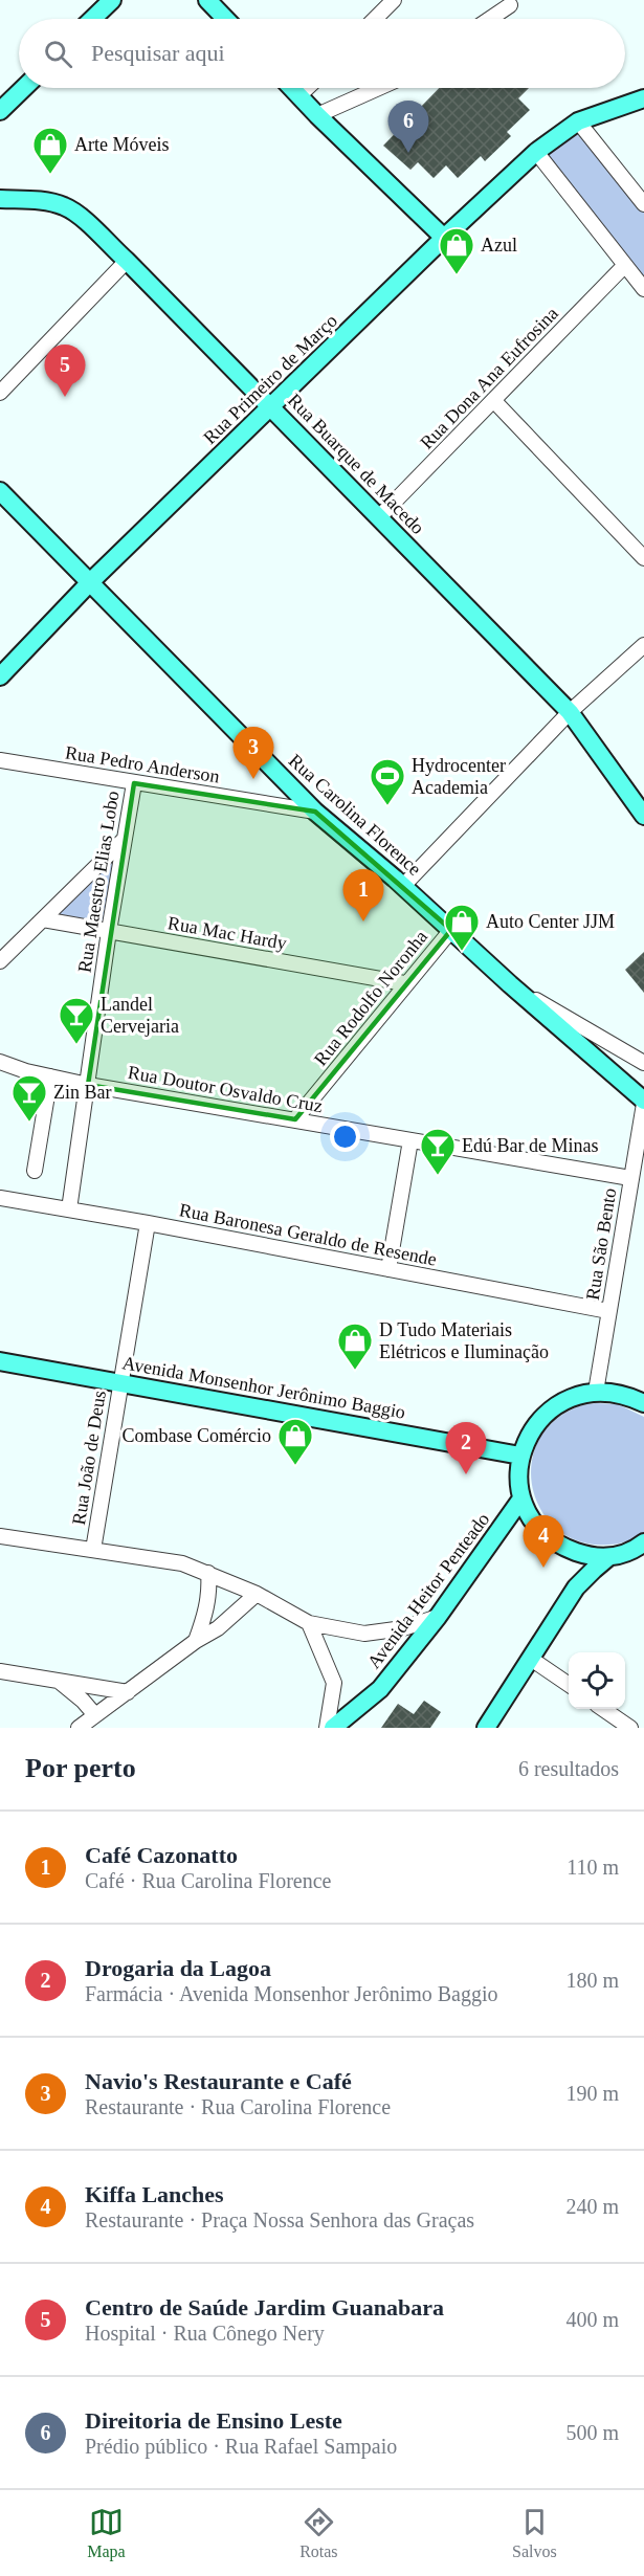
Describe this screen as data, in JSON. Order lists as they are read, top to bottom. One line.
{"streets":{"main road":["Rua Primeiro de Março","Rua Buarque de Macedo","Rua Carolina Florence","Avenida Monsenhor Jerônimo Baggio","Avenida Heitor Penteado"],"street":["Rua Dona Ana Eufrosina","Rua Pedro Anderson","Rua Maestro Elias Lobo","Rua Mac Hardy","Rua Rodolfo Noronha","Rua Doutor Osvaldo Cruz","Rua Baronesa Geraldo de Resende","Rua São Bento","Rua João de Deus"]},"crossings":[["Rua Dona Ana Eufrosina","Rua Buarque de Macedo"],["Rua Primeiro de Março","Rua Buarque de Macedo"],["Rua Primeiro de Março","Rua Carolina Florence"],["Rua Pedro Anderson","Rua Carolina Florence"],["Rua Pedro Anderson","Rua Maestro Elias Lobo"],["Rua Carolina Florence","Rua Rodolfo Noronha"],["Rua Carolina Florence","Rua São Bento"],["Rua Maestro Elias Lobo","Rua Mac Hardy"],["Rua Maestro Elias Lobo","Rua Doutor Osvaldo Cruz"],["Rua Maestro Elias Lobo","Rua Baronesa Geraldo de Resende"],["Rua Mac Hardy","Rua Rodolfo Noronha"],["Rua Rodolfo Noronha","Rua Doutor Osvaldo Cruz"],["Rua Doutor Osvaldo Cruz","Rua São Bento"],["Rua Baronesa Geraldo de Resende","Rua São Bento"],["Rua Baronesa Geraldo de Resende","Rua João de Deus"],["Avenida Monsenhor Jerônimo Baggio","Rua João de Deus"]],"places":{"shop":["Arte Móveis","Azul","Auto Center JJM","D Tudo Materiais Elétricos e Iluminação","Combase Comércio"],"sports":["Hydrocenter Academia"],"bar":["Landel Cervejaria","Zin Bar","Edú Bar de Minas"]},"page":{"search":"Pesquisar aqui","pins":["6","5","3","1","2","4"],"heading":["Por perto","6 resultados"],"list":[{"mark":"1","name":"Café Cazonatto","note":"Café · Rua Carolina Florence","value":"110 m"},{"mark":"2","name":"Drogaria da Lagoa","note":"Farmácia · Avenida Monsenhor Jerônimo Baggio","value":"180 m"},{"mark":"3","name":"Navio's Restaurante e Café","note":"Restaurante · Rua Carolina Florence","value":"190 m"},{"mark":"4","name":"Kiffa Lanches","note":"Restaurante · Praça Nossa Senhora das Graças","value":"240 m"},{"mark":"5","name":"Centro de Saúde Jardim Guanabara","note":"Hospital · Rua Cônego Nery","value":"400 m"},{"mark":"6","name":"Direitoria de Ensino Leste","note":"Prédio público · Rua Rafael Sampaio","value":"500 m"}],"nav":["Mapa","Rotas","Salvos"]}}
